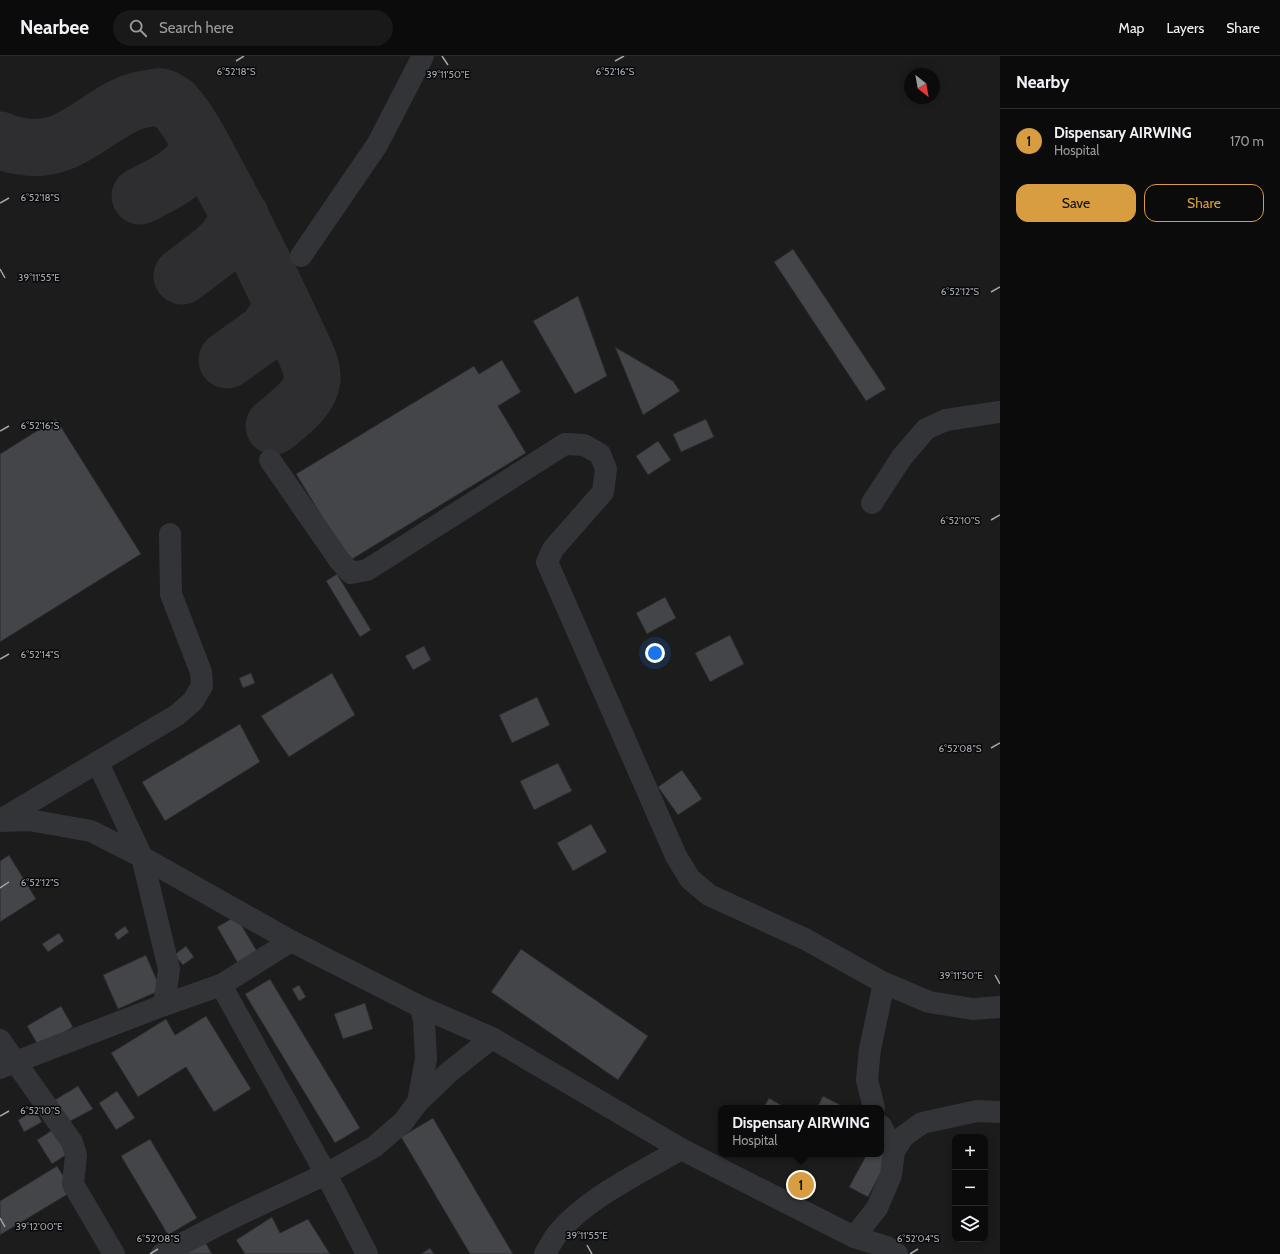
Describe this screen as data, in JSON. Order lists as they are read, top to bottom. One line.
{"north":"bottom right","page":{"header":"Nearbee","search":"Search here","nav":["Map","Layers","Share"],"heading":"Nearby","list":[{"mark":"1","name":"Dispensary AIRWING","note":"Hospital","value":"170 m"}],"buttons":["Save","Share"],"popup":["Dispensary AIRWING","Hospital"],"map_buttons":["+","−"],"pins":"1"},"coordinates":["6°52'18\"S","6°52'16\"S","39°11'50\"E","39°11'55\"E","6°52'12\"S","6°52'10\"S","6°52'14\"S","6°52'08\"S","39°12'00\"E","6°52'04\"S"]}
